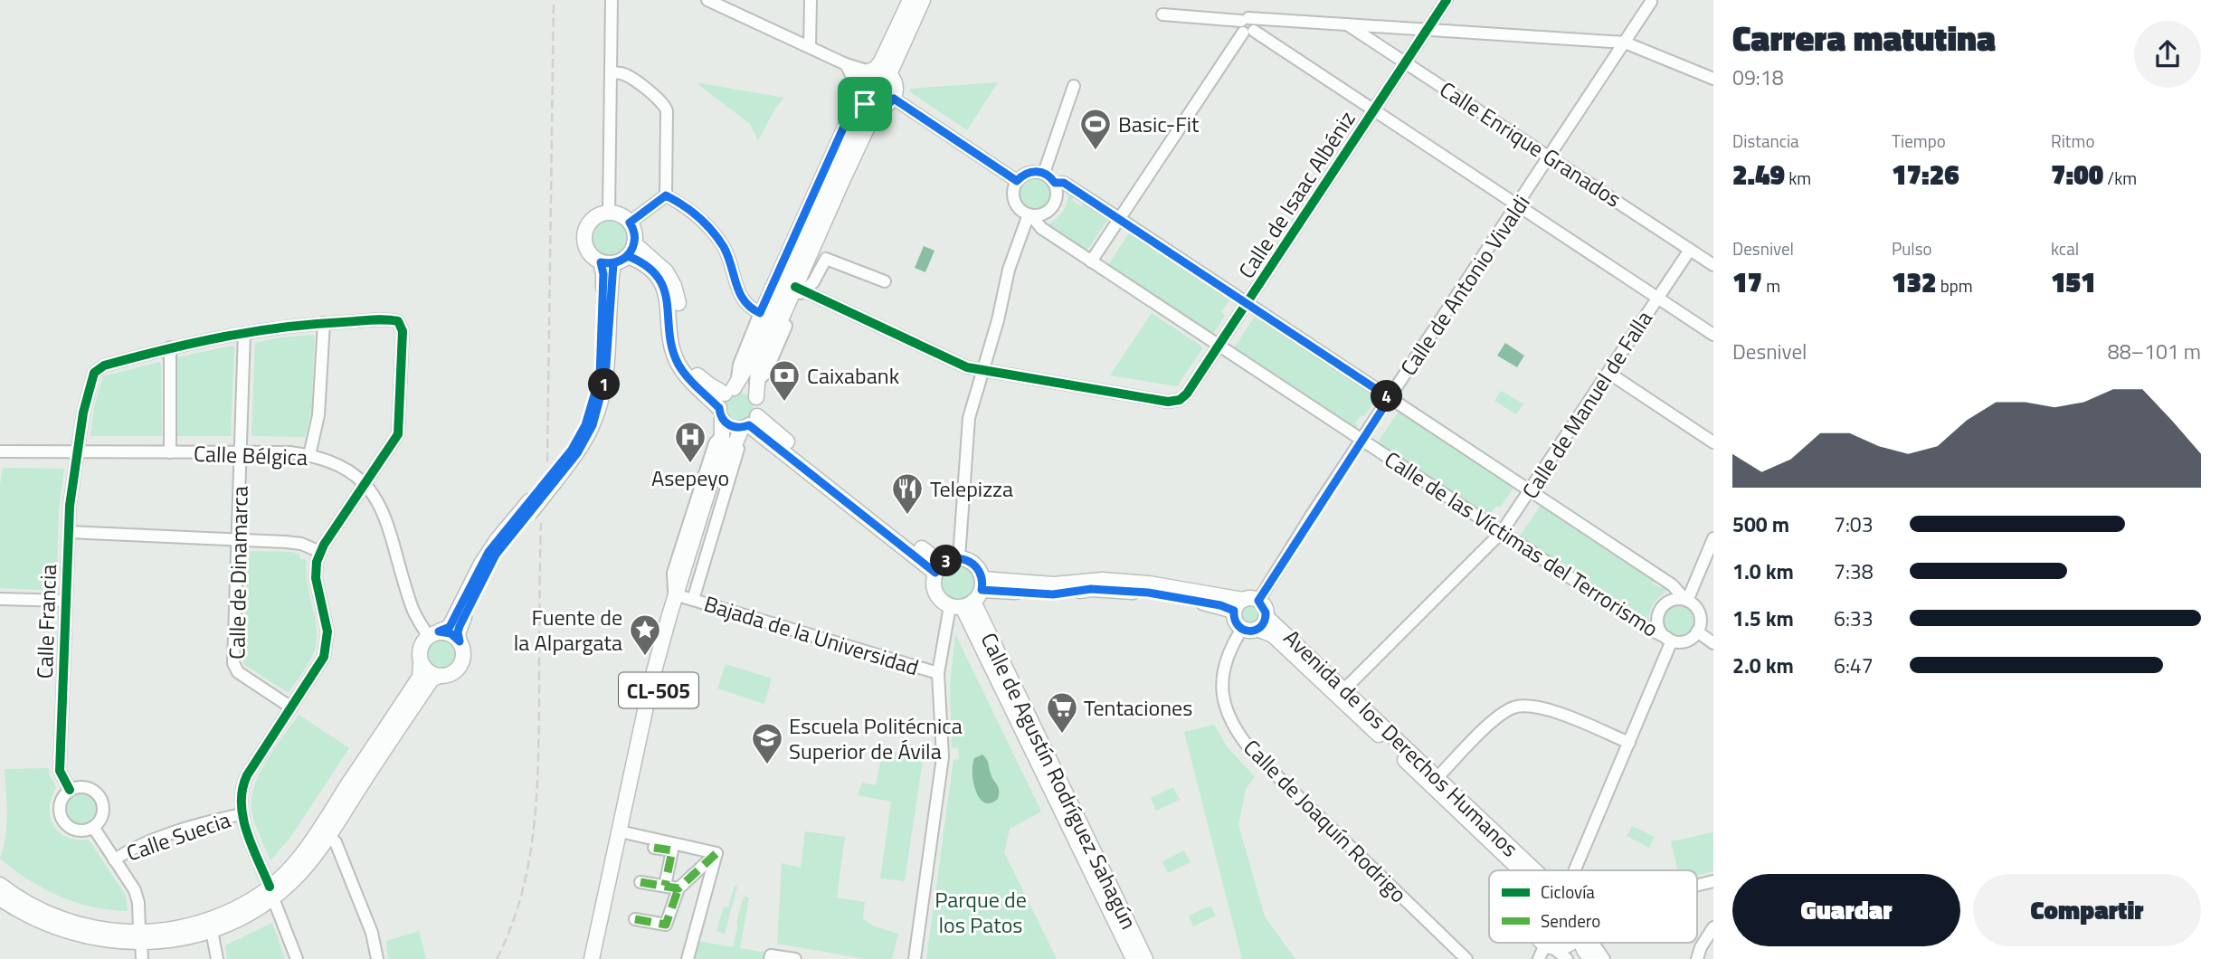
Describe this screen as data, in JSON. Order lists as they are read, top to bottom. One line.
{"streets":{"main road":["CL-505","Avenida de los Derechos Humanos","Calle de Agustín Rodríguez Sahagún"],"street":["Calle Enrique Granados","Calle de Isaac Albéniz","Calle de Antonio Vivaldi","Calle de Manuel de Falla","Calle Bélgica","Calle de las Víctimas del Terrorismo","Calle de Dinamarca","Calle Francia","Bajada de la Universidad","Calle de Joaquín Rodrigo","Calle Suecia"]},"crossings":[["Calle Enrique Granados","Calle de Isaac Albéniz"],["Calle Enrique Granados","Calle de Antonio Vivaldi"],["Calle Enrique Granados","Calle de Manuel de Falla"],["Calle de Isaac Albéniz","Calle de las Víctimas del Terrorismo"],["Calle de Isaac Albéniz","CL-505"],["Calle de Antonio Vivaldi","Calle de las Víctimas del Terrorismo"],["Calle de Antonio Vivaldi","Avenida de los Derechos Humanos"],["Calle de Antonio Vivaldi","Calle de Joaquín Rodrigo"],["Calle de Manuel de Falla","Calle de las Víctimas del Terrorismo"],["Calle de Manuel de Falla","Avenida de los Derechos Humanos"],["Calle Bélgica","Calle de Dinamarca"],["Calle Bélgica","Calle Francia"],["Bajada de la Universidad","CL-505"],["Avenida de los Derechos Humanos","Calle de Joaquín Rodrigo"]],"parks":["Parque de los Patos"],"places":{"sports":["Basic-Fit"],"bank":["Caixabank"],"hospital":["Asepeyo"],"restaurant":["Telepizza"],"place":["Fuente de la Alpargata"],"supermarket":["Tentaciones"],"school or university":["Escuela Politécnica Superior de Ávila"]},"legend":["Ciclovía","Sendero"],"page":{"heading":["Carrera matutina","09:18"],"stats":[["Distancia","2.49 km"],["Tiempo","17:26"],["Ritmo","7:00 /km"],["Desnivel","17 m"],["Pulso","132 bpm"],["kcal","151"]],"chart":["Desnivel","88–101 m"],"pins":["1","4","3"],"list":[{"name":"500 m","note":"7:03"},{"name":"1.0 km","note":"7:38"},{"name":"1.5 km","note":"6:33"},{"name":"2.0 km","note":"6:47"}],"buttons":["Guardar","Compartir"]}}
